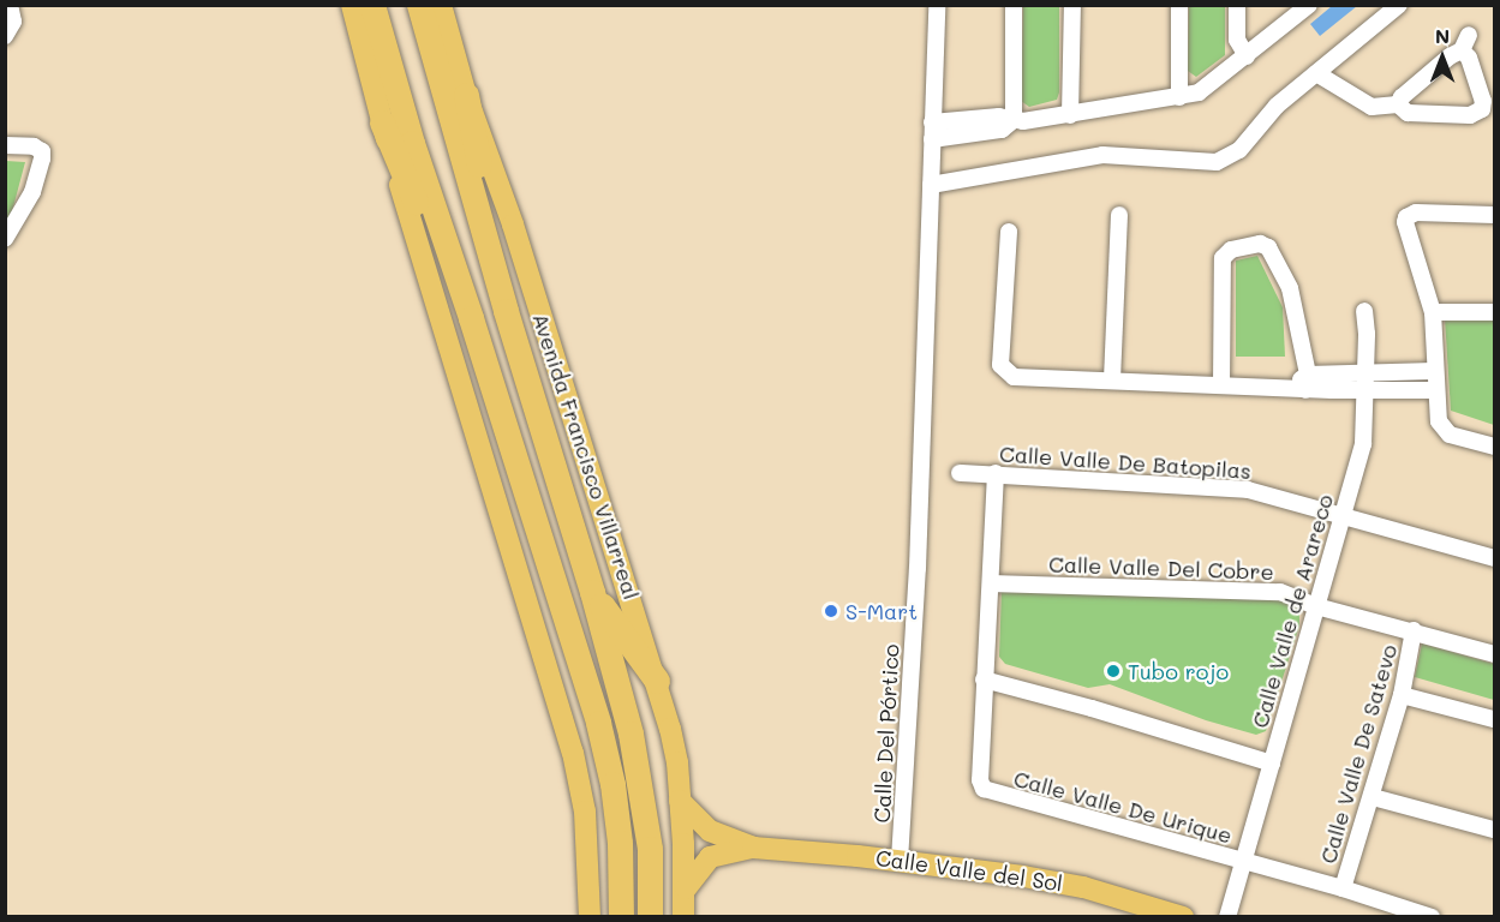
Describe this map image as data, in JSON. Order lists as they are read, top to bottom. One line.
{"streets":{"highway":["Avenida Francisco Villarreal"],"main road":["Calle Valle del Sol"],"street":["Calle Valle De Batopilas","Calle Valle Del Cobre","Calle Valle de Arareco","Calle Del Pórtico","Calle Valle De Satevo","Calle Valle De Urique"]},"crossings":[["Avenida Francisco Villarreal","Calle Valle del Sol"],["Calle Valle De Batopilas","Calle Valle de Arareco"],["Calle Valle De Batopilas","Calle Valle De Urique"],["Calle Valle Del Cobre","Calle Valle de Arareco"],["Calle Valle Del Cobre","Calle Valle De Satevo"],["Calle Valle Del Cobre","Calle Valle De Urique"],["Calle Valle de Arareco","Calle Valle De Urique"],["Calle Del Pórtico","Calle Valle del Sol"],["Calle Valle De Satevo","Calle Valle De Urique"]],"places":["S-Mart","Tubo rojo"],"north":"top"}
